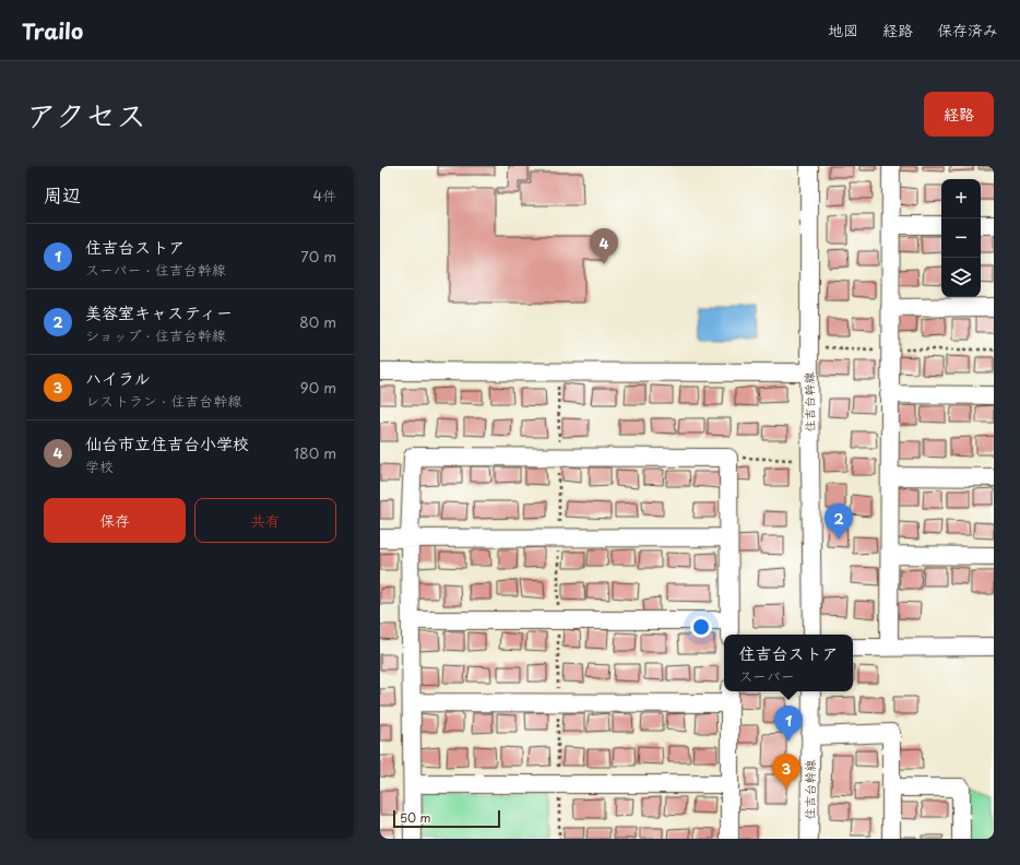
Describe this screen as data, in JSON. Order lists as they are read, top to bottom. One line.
{"streets":{"street":["住吉台幹線"]},"scale_bar":"50 m","page":{"header":"Trailo","nav":["地図","経路","保存済み"],"title":"アクセス","buttons":["経路",["保存","共有"]],"heading":["周辺","4件"],"map_buttons":["+","−"],"list":[{"mark":"1","name":"住吉台ストア","note":"スーパー · 住吉台幹線","value":"70 m"},{"mark":"2","name":"美容室キャスティー","note":"ショップ · 住吉台幹線","value":"80 m"},{"mark":"3","name":"ハイラル","note":"レストラン · 住吉台幹線","value":"90 m"},{"mark":"4","name":"仙台市立住吉台小学校","note":"学校","value":"180 m"}],"pins":["4","2","1","3"],"popup":["住吉台ストア","スーパー"],"scale":"50 m"}}
